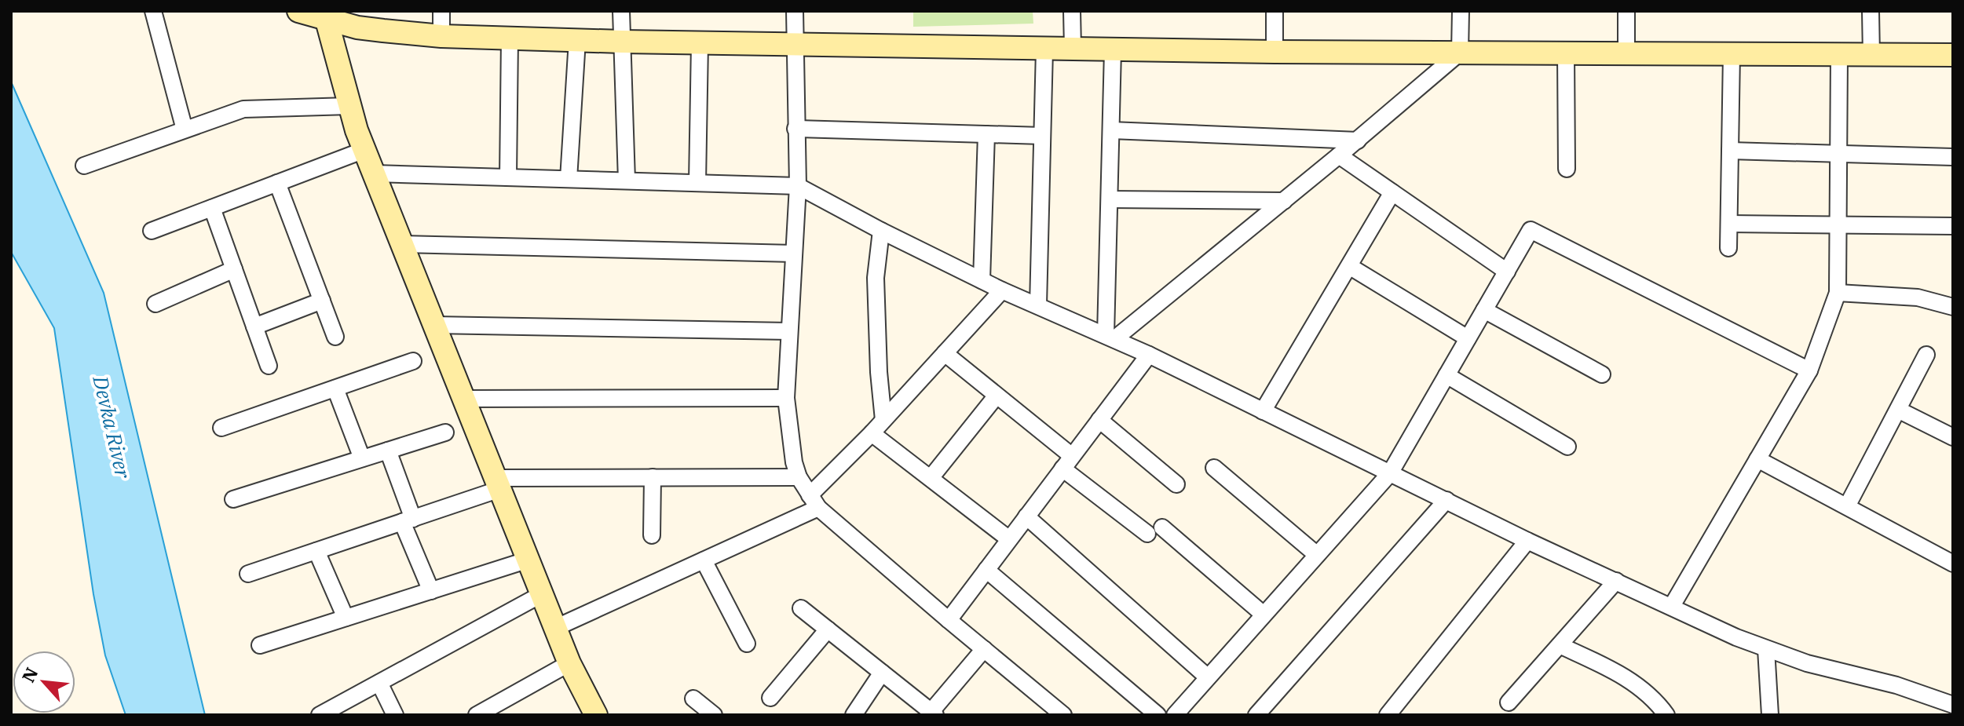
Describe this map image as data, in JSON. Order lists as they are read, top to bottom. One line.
{"water":["Devka River"],"north":"top left"}
